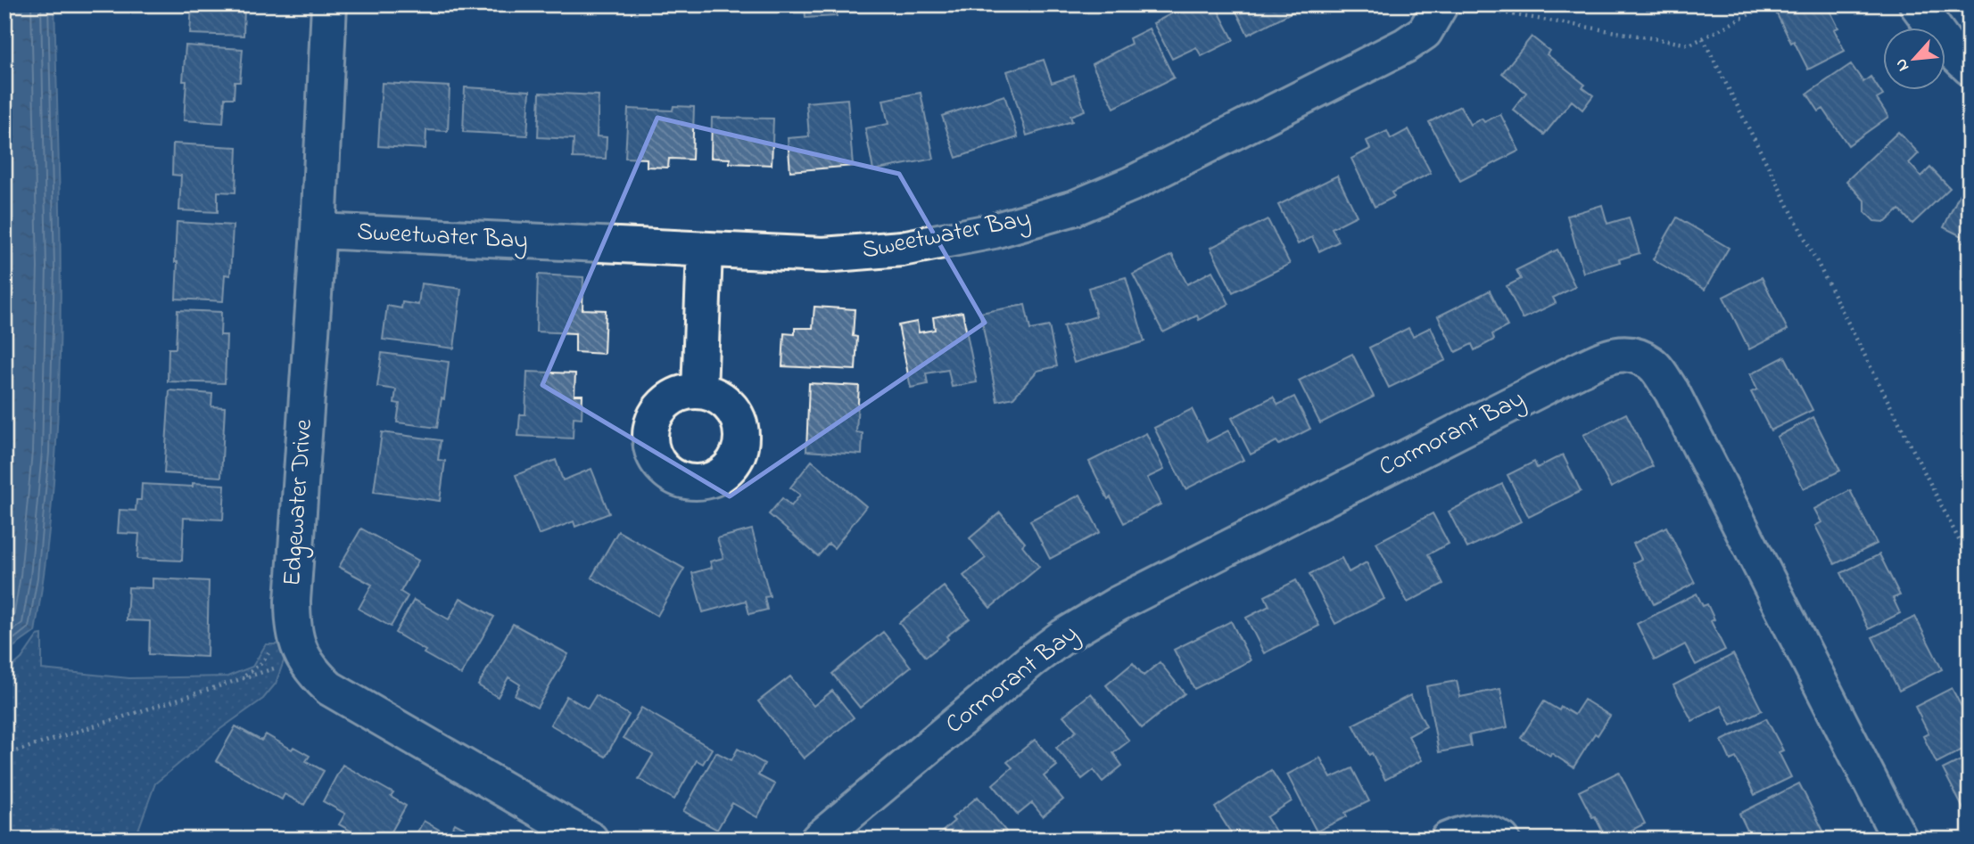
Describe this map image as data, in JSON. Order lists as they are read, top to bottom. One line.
{"streets":{"street":["Sweetwater Bay","Cormorant Bay","Edgewater Drive"]},"crossings":[["Sweetwater Bay","Edgewater Drive"]],"north":"bottom left"}
